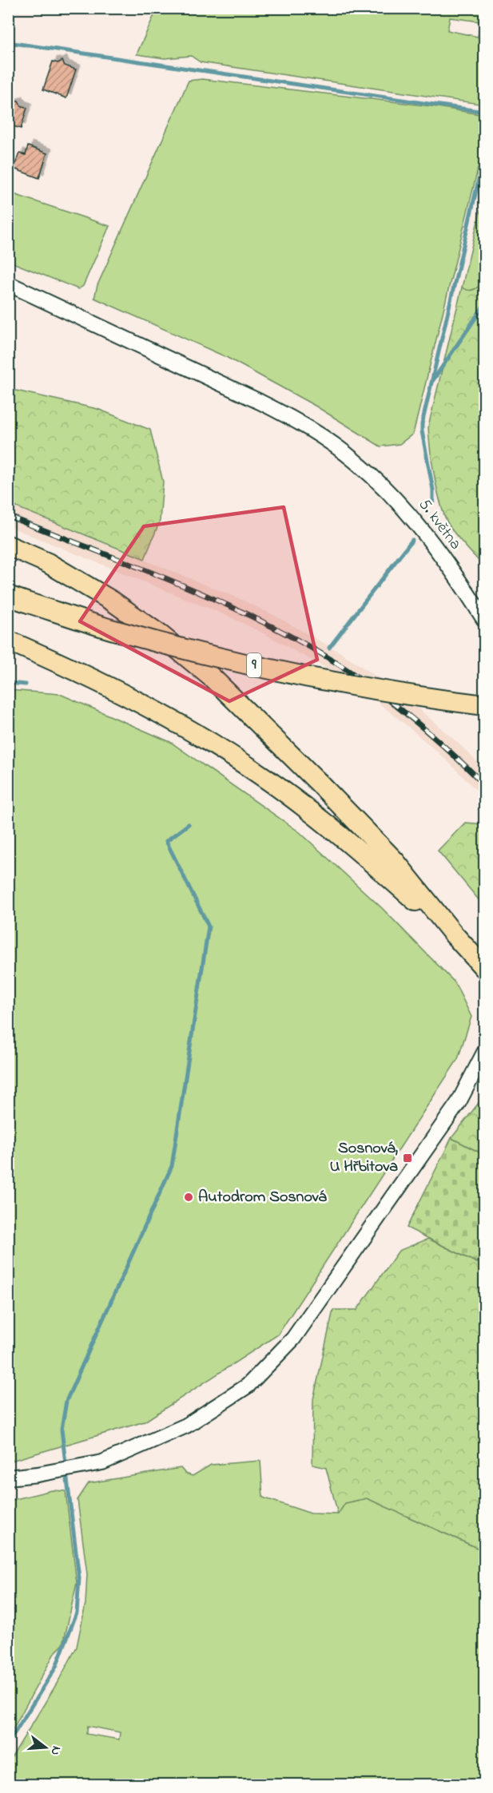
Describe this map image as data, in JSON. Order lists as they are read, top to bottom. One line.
{"streets":{"main road":["9"],"street":["5. května"]},"places":{"transit":["Sosnová, U Hřbitova"],"other":["Autodrom Sosnová"]},"north":"right"}
